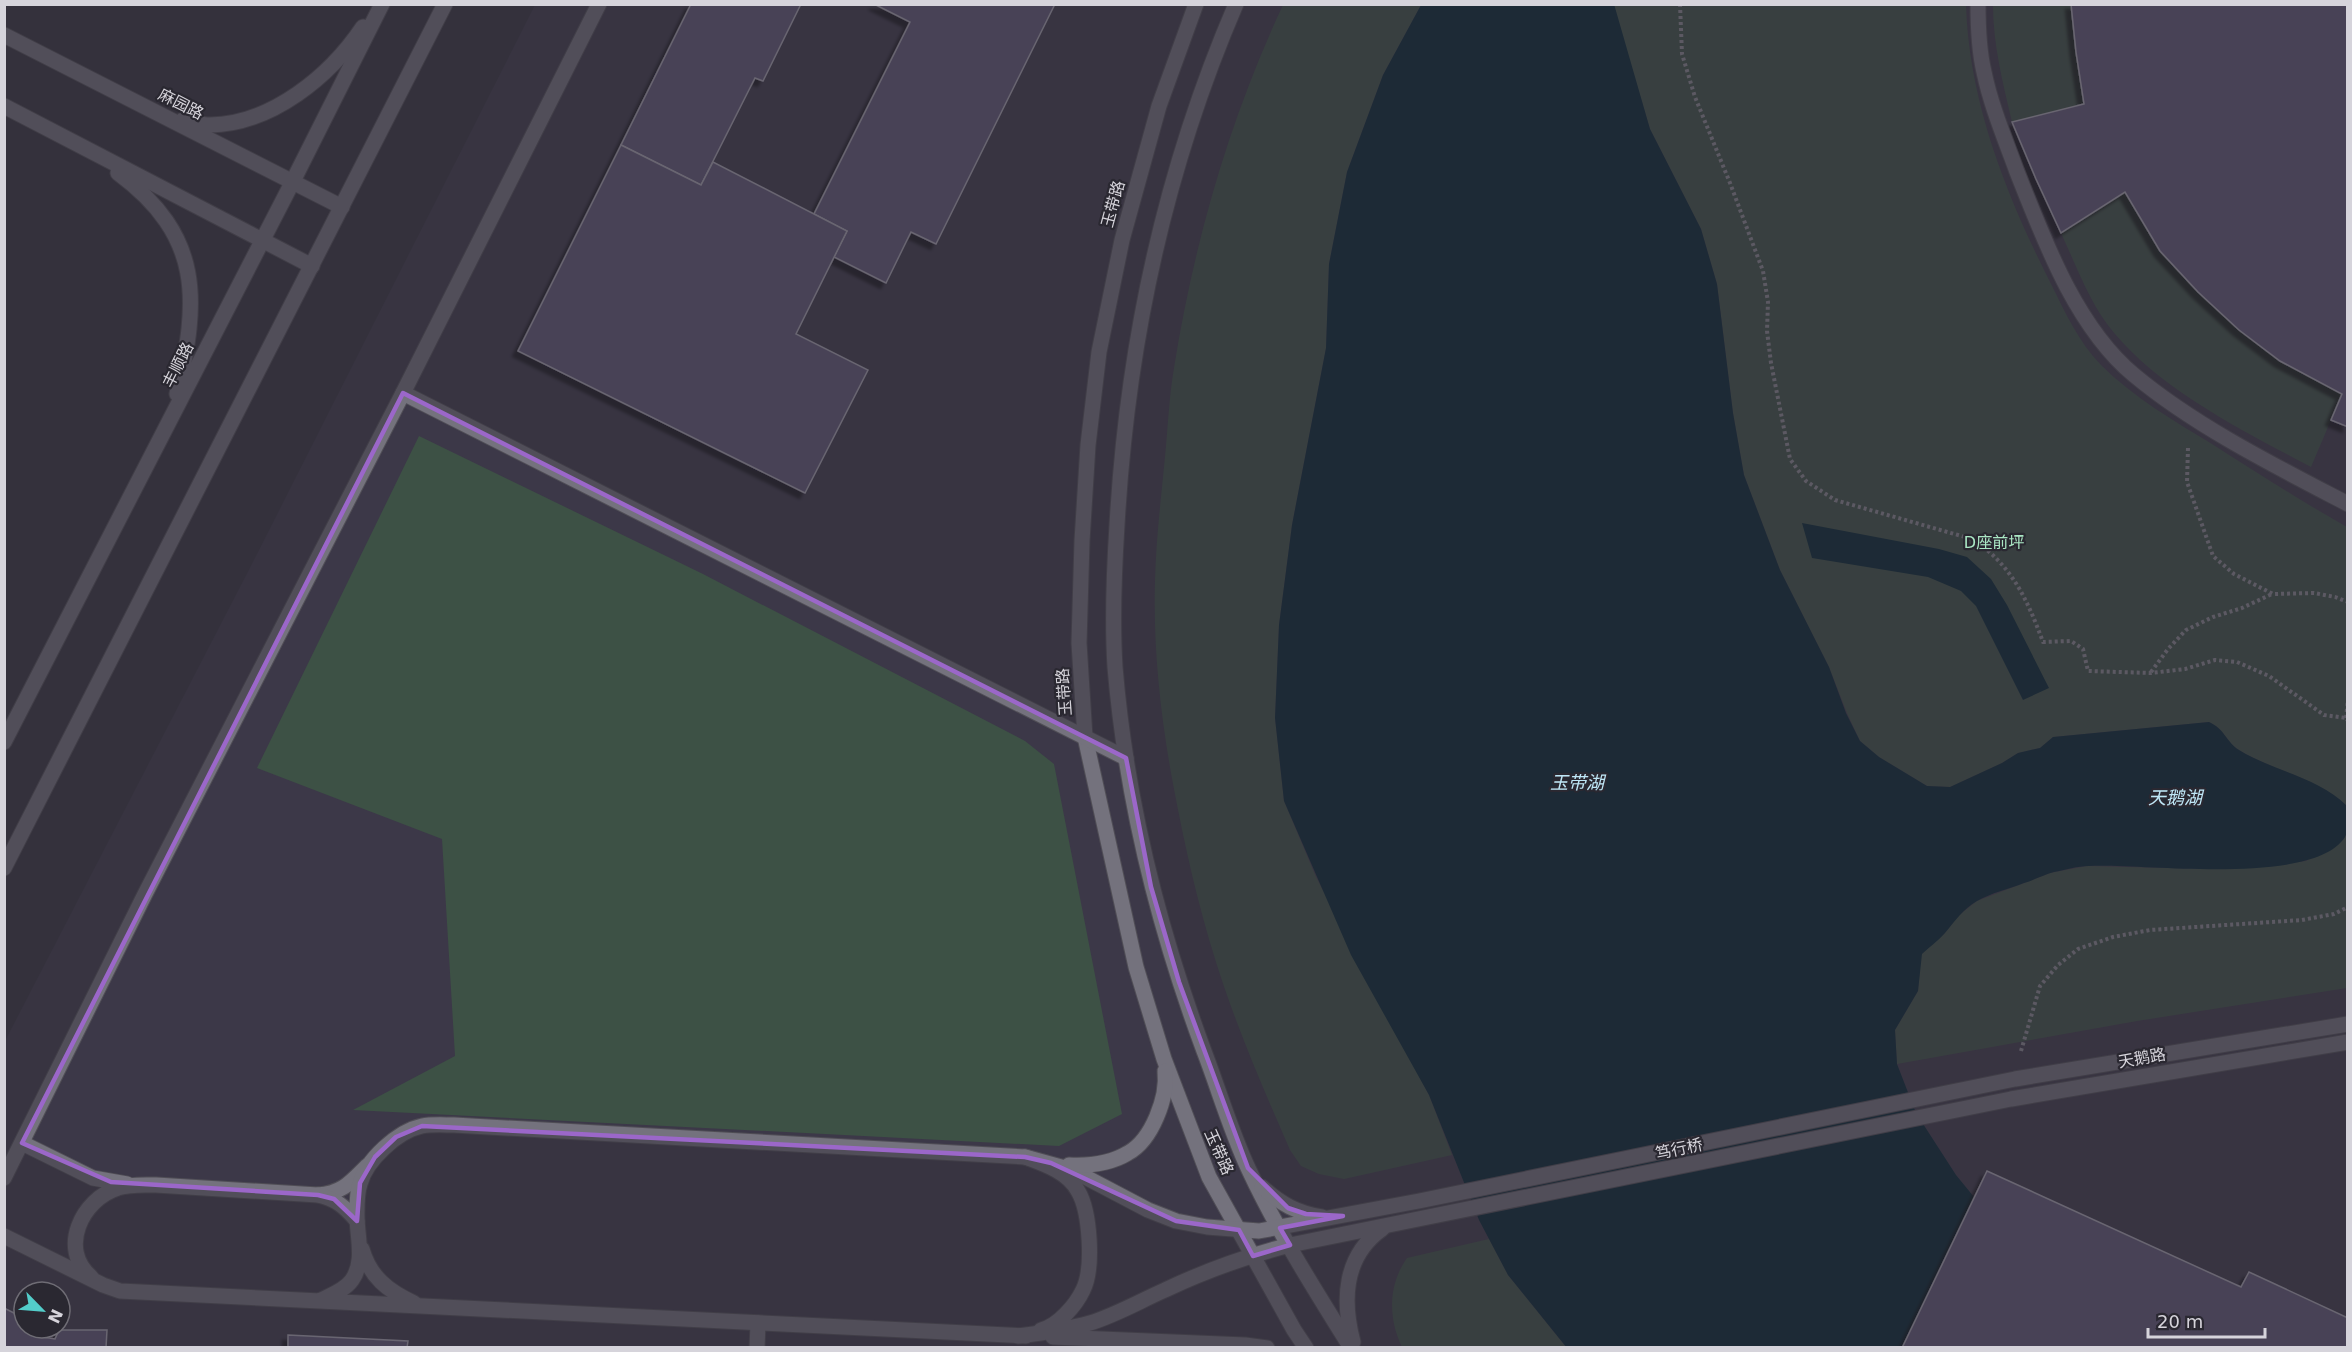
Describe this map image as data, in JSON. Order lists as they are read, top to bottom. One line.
{"streets":{"street":["麻园路","玉带路","丰顺路","天鹅路","笃行桥"]},"crossings":[["麻园路","丰顺路"],["玉带路","笃行桥"],["天鹅路","笃行桥"]],"water":["玉带湖","天鹅湖"],"parks":["D座前坪"],"scale_bar":"20 m","north":"bottom right"}
